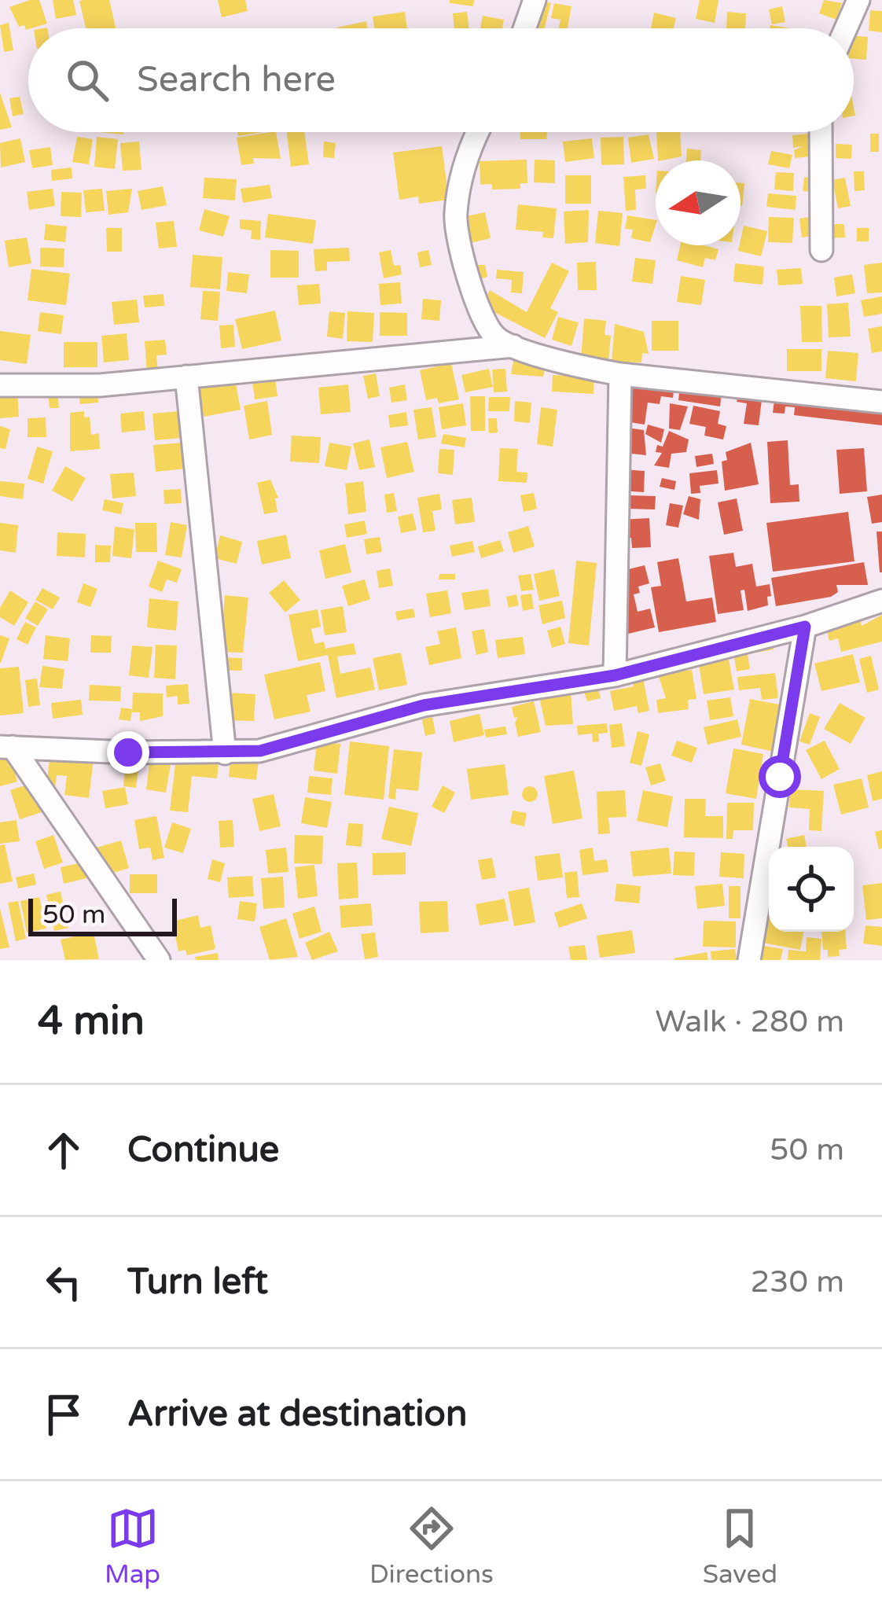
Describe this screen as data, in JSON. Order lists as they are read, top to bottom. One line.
{"scale_bar":"50 m","north":"left","page":{"search":"Search here","scale":"50 m","heading":["4 min","Walk · 280 m"],"list":[["Continue","50 m"],["Turn left","230 m"],"Arrive at destination"],"nav":["Map","Directions","Saved"]}}
